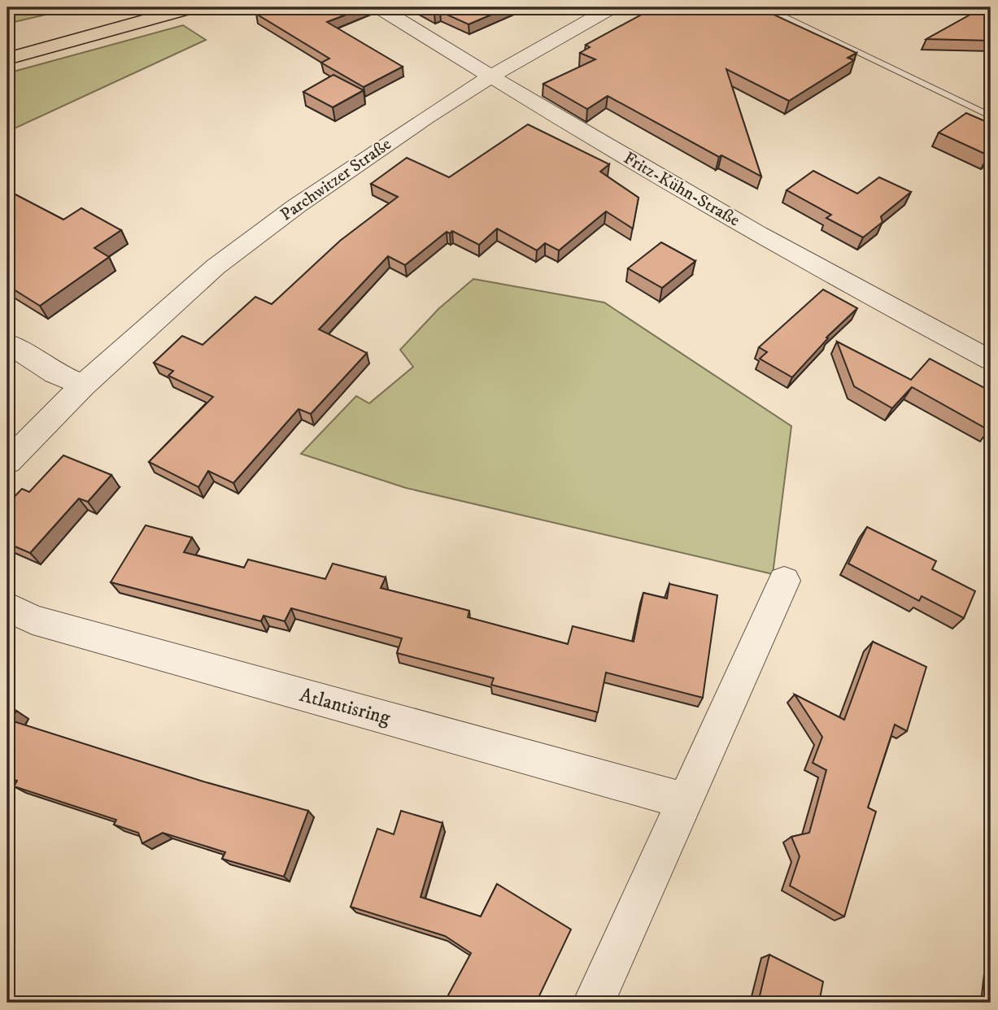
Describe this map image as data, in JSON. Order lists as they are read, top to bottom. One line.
{"streets":{"street":["Parchwitzer Straße","Fritz-Kühn-Straße","Atlantisring"]},"crossings":[["Parchwitzer Straße","Fritz-Kühn-Straße"]]}
